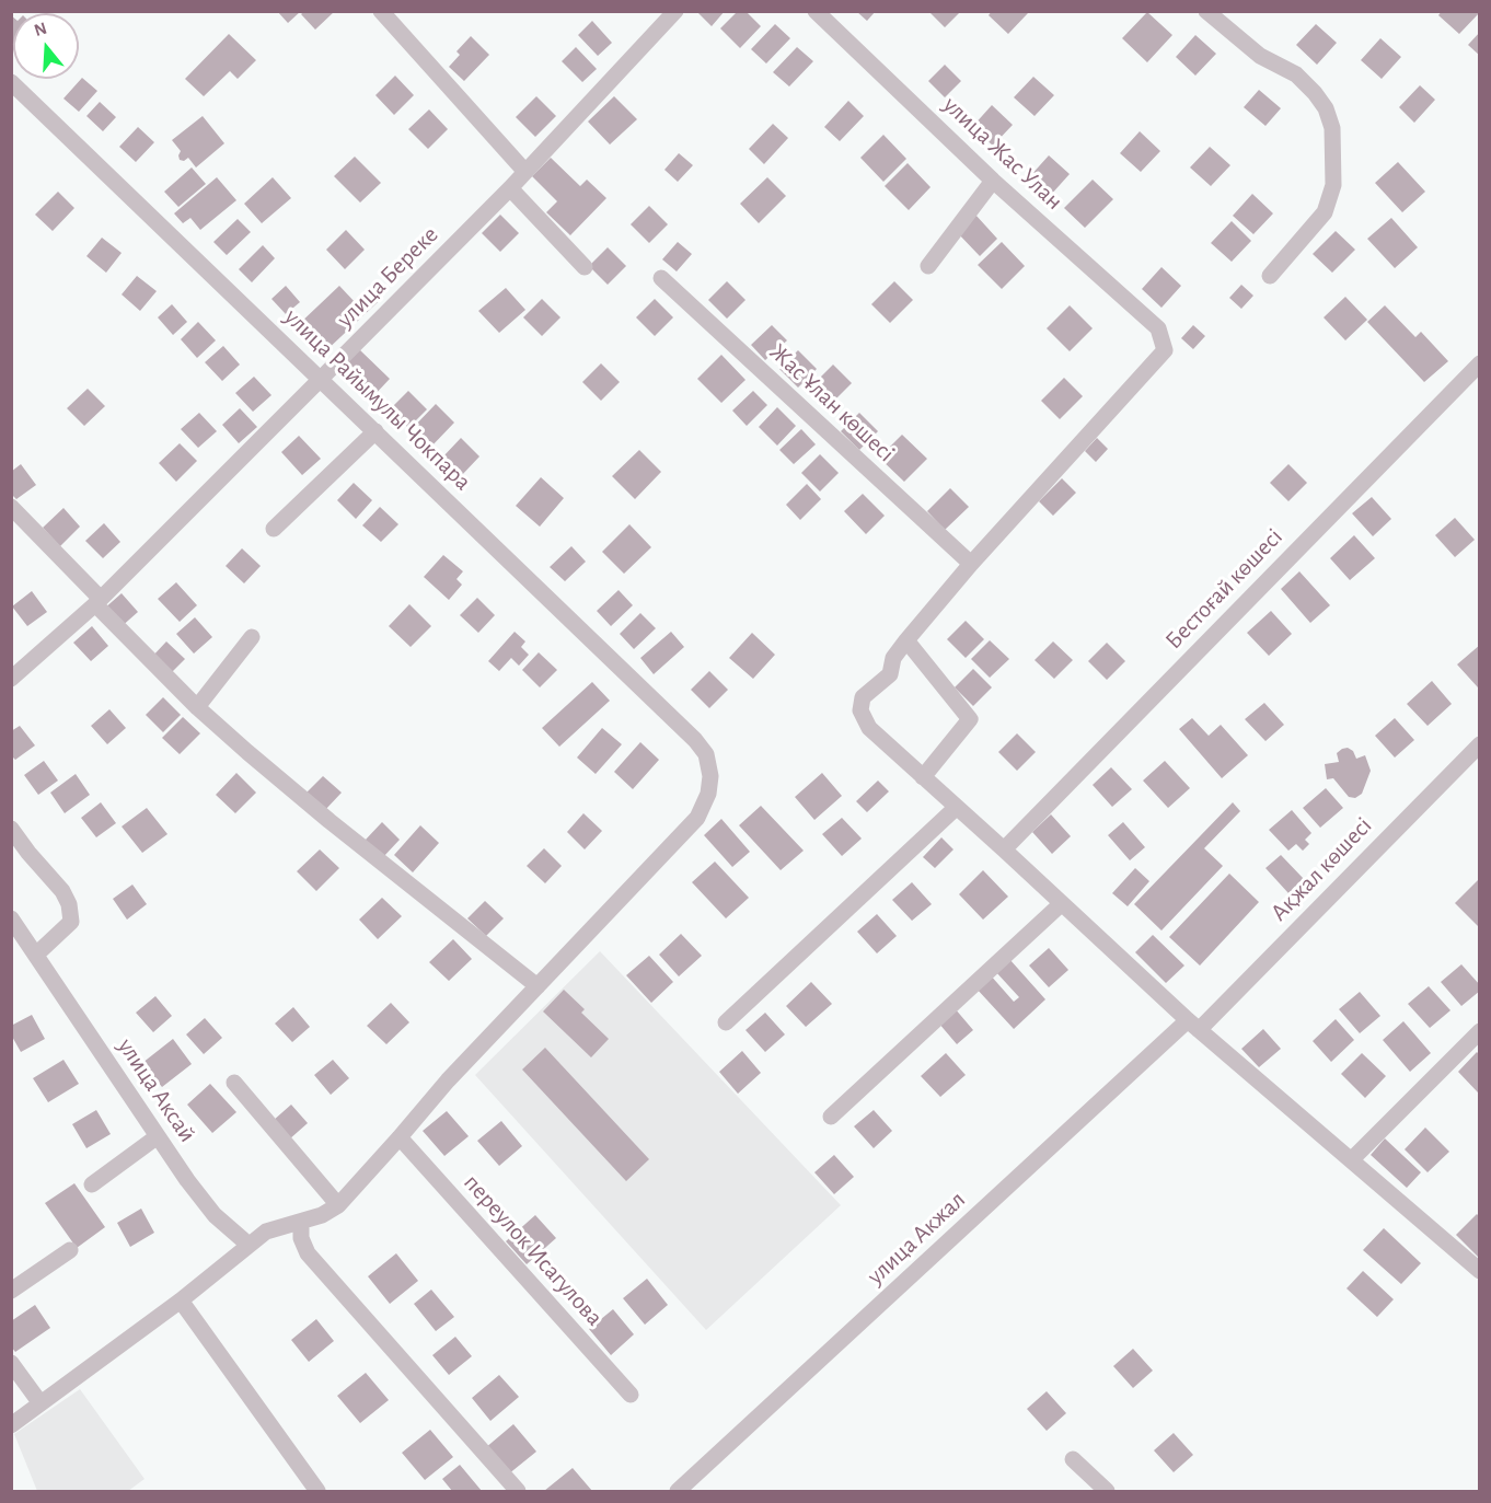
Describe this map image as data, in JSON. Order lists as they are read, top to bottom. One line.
{"streets":{"street":["улица Жас Улан","улица Береке","улица Райымулы Чокпара","Жас Ұлан көшесі","Бестоғай көшесі","Ақжал көшесі","улица Аксай","улица Акжал","переулок Исагулова"]},"crossings":[["улица Жас Улан","Жас Ұлан көшесі"],["улица Береке","улица Райымулы Чокпара"],["Ақжал көшесі","улица Акжал"]],"north":"top"}
